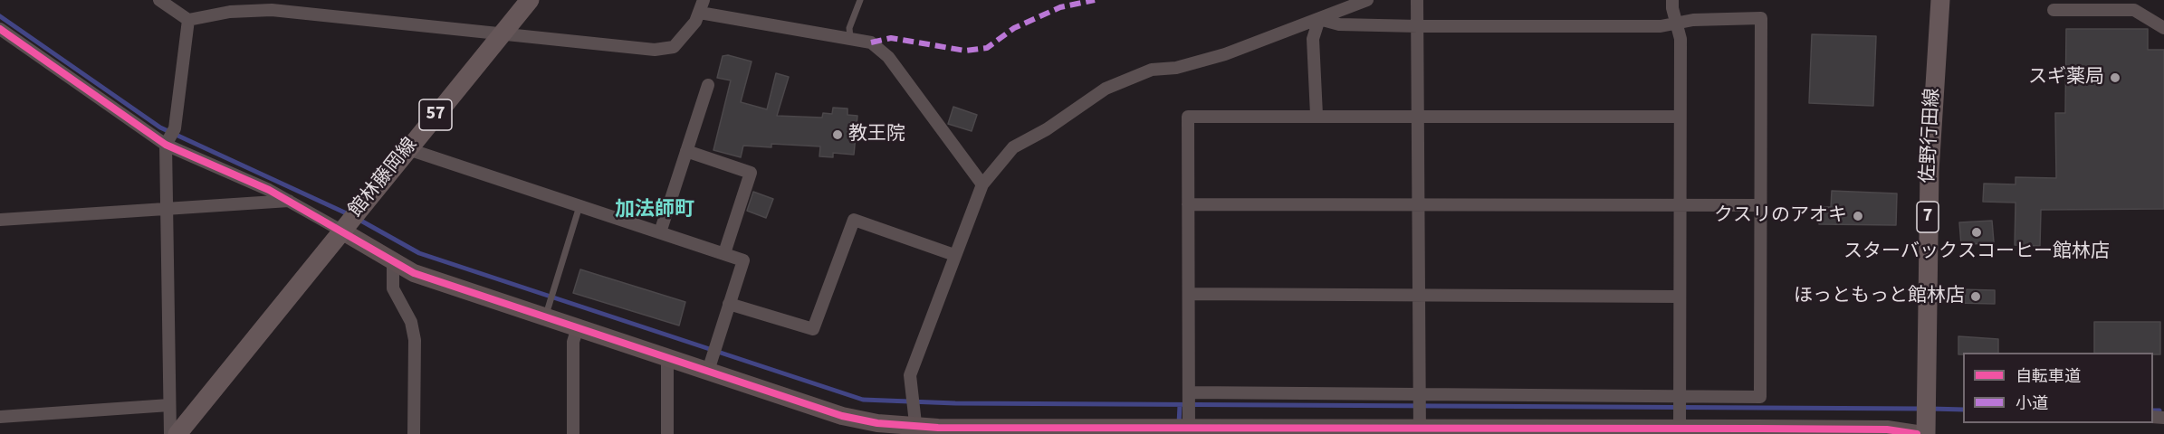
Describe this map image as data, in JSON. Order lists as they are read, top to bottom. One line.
{"streets":{"main road":["57","佐野行田線","館林藤岡線","7"]},"districts":["加法師町"],"places":["スギ薬局","教王院","クスリのアオキ","スターバックスコーヒー館林店","ほっともっと館林店"],"legend":["自転車道","小道"]}
